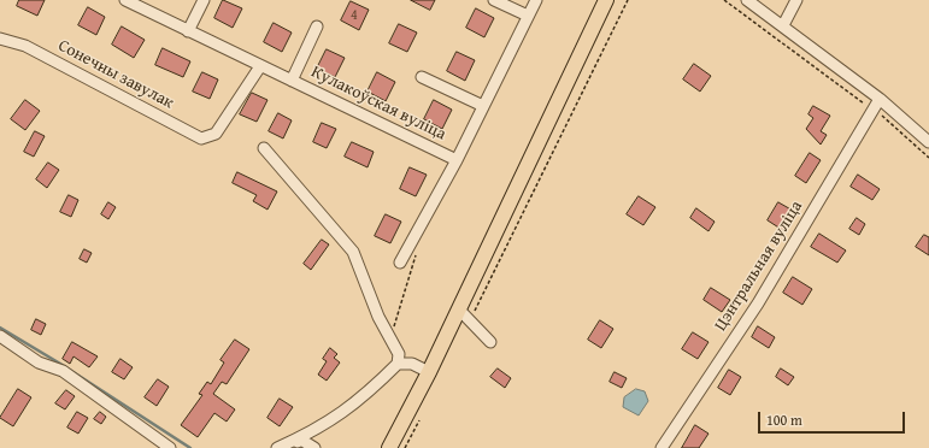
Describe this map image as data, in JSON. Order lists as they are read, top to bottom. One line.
{"streets":{"street":["Сонечны завулак","Кулакоўская вуліца","Цэнтральная вуліца"]},"crossings":[["Сонечны завулак","Кулакоўская вуліца"]],"house_numbers":["4"],"scale_bar":"100 m"}
